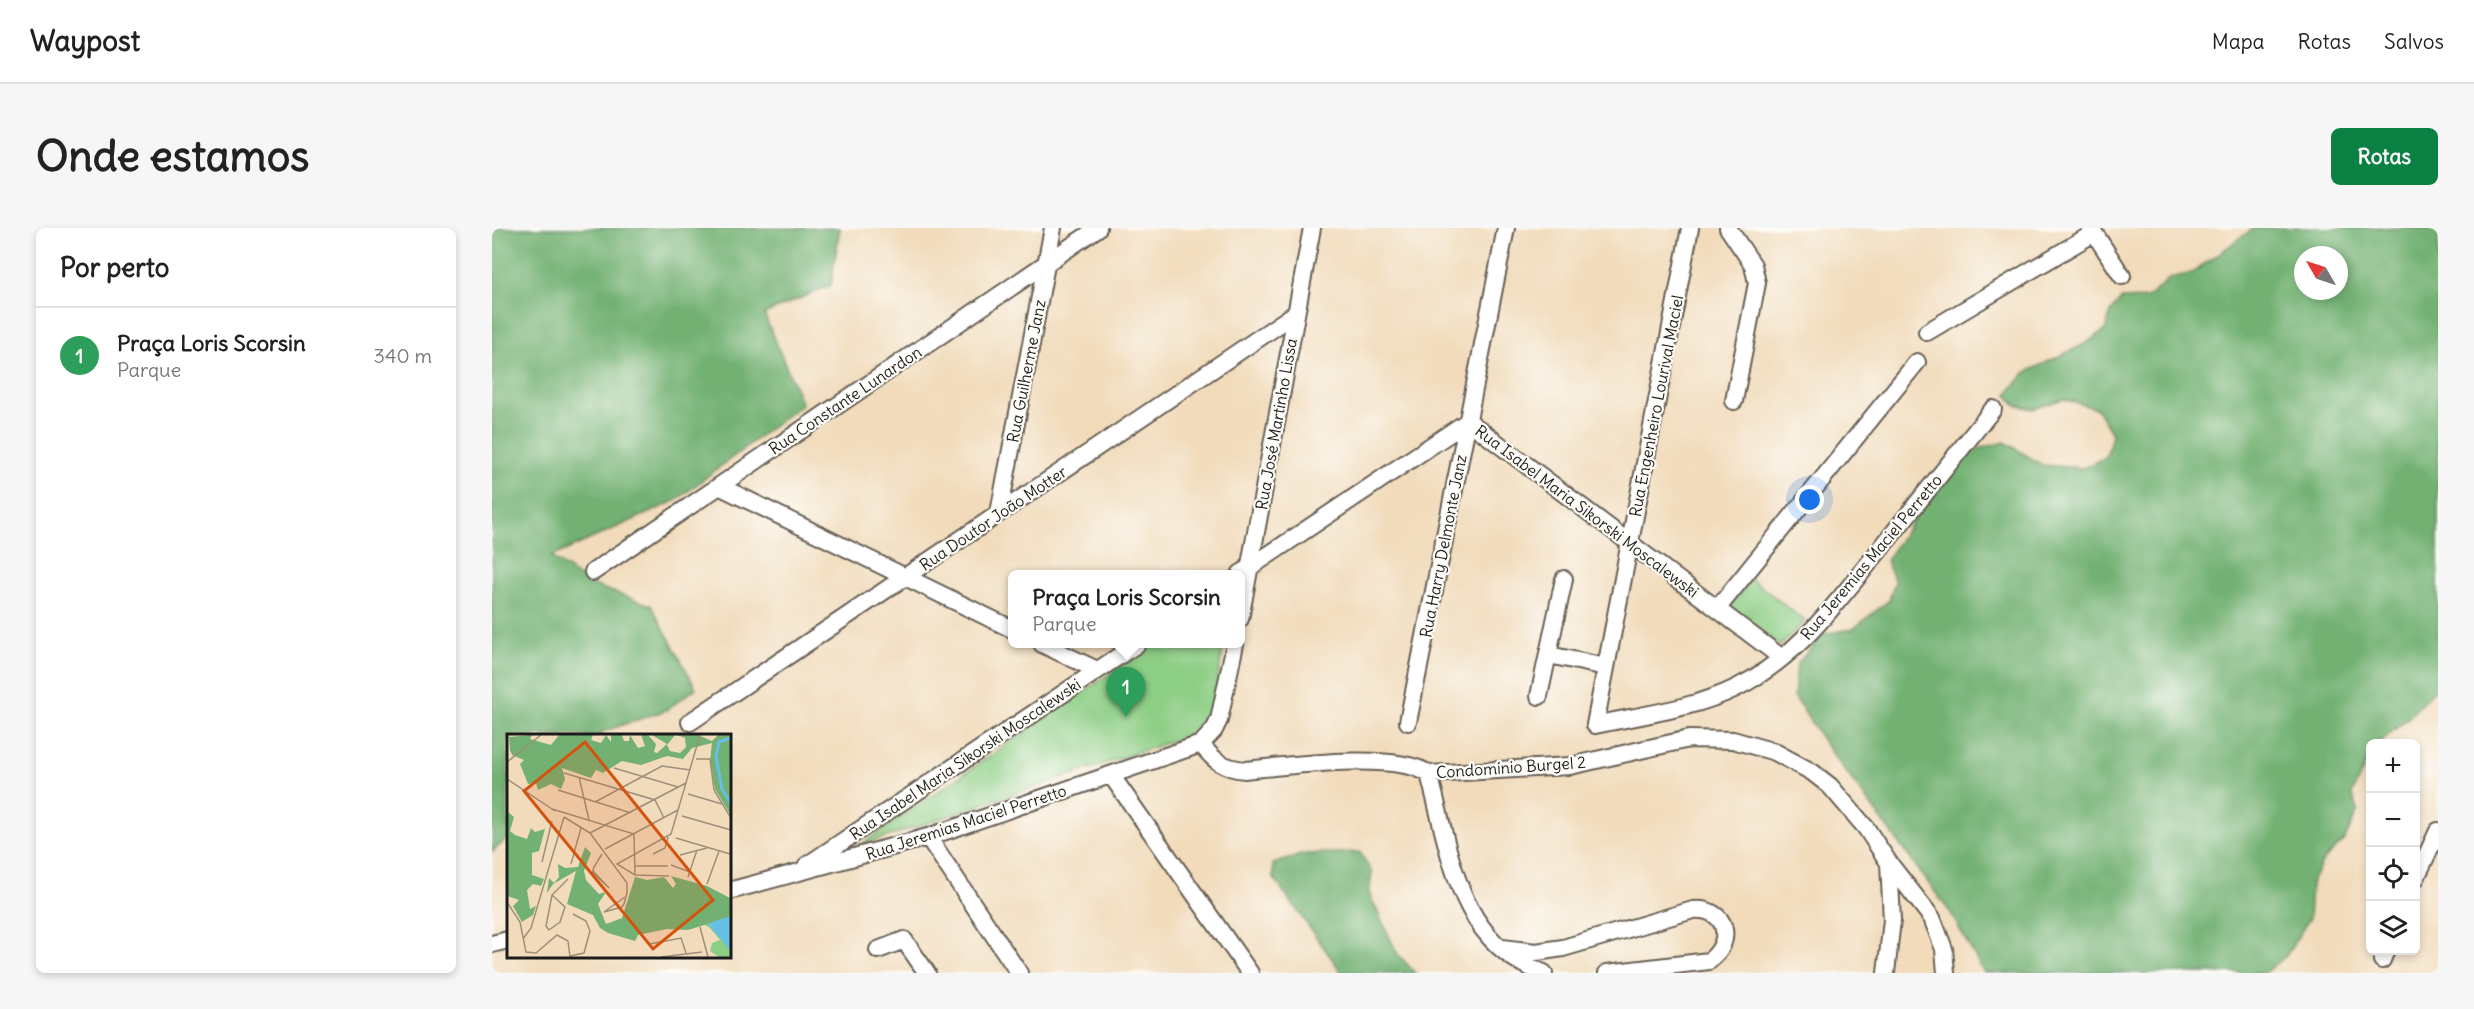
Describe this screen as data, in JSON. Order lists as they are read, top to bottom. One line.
{"streets":{"street":["Rua Guilherme Janz","Rua Constante Lunardon","Rua Engenheiro Lourival Maciel","Rua José Martinho Lissa","Rua Isabel Maria Sikorski Moscalewski","Rua Doutor João Motter","Rua Harry Delmonte Janz","Rua Jeremias Maciel Perretto","Condomínio Burgel 2"]},"crossings":[["Rua Guilherme Janz","Rua Constante Lunardon"],["Rua Guilherme Janz","Rua Doutor João Motter"],["Rua Engenheiro Lourival Maciel","Rua Isabel Maria Sikorski Moscalewski"],["Rua Engenheiro Lourival Maciel","Rua Jeremias Maciel Perretto"],["Rua José Martinho Lissa","Rua Isabel Maria Sikorski Moscalewski"],["Rua José Martinho Lissa","Rua Doutor João Motter"],["Rua Isabel Maria Sikorski Moscalewski","Rua Harry Delmonte Janz"],["Rua Isabel Maria Sikorski Moscalewski","Rua Jeremias Maciel Perretto"],["Rua Jeremias Maciel Perretto","Condomínio Burgel 2"]],"north":"top left","page":{"header":"Waypost","nav":["Mapa","Rotas","Salvos"],"buttons":"Rotas","title":"Onde estamos","heading":"Por perto","list":[{"mark":"1","name":"Praça Loris Scorsin","note":"Parque","value":"340 m"}],"popup":["Praça Loris Scorsin","Parque"],"pins":"1","map_buttons":["+","−"]}}
